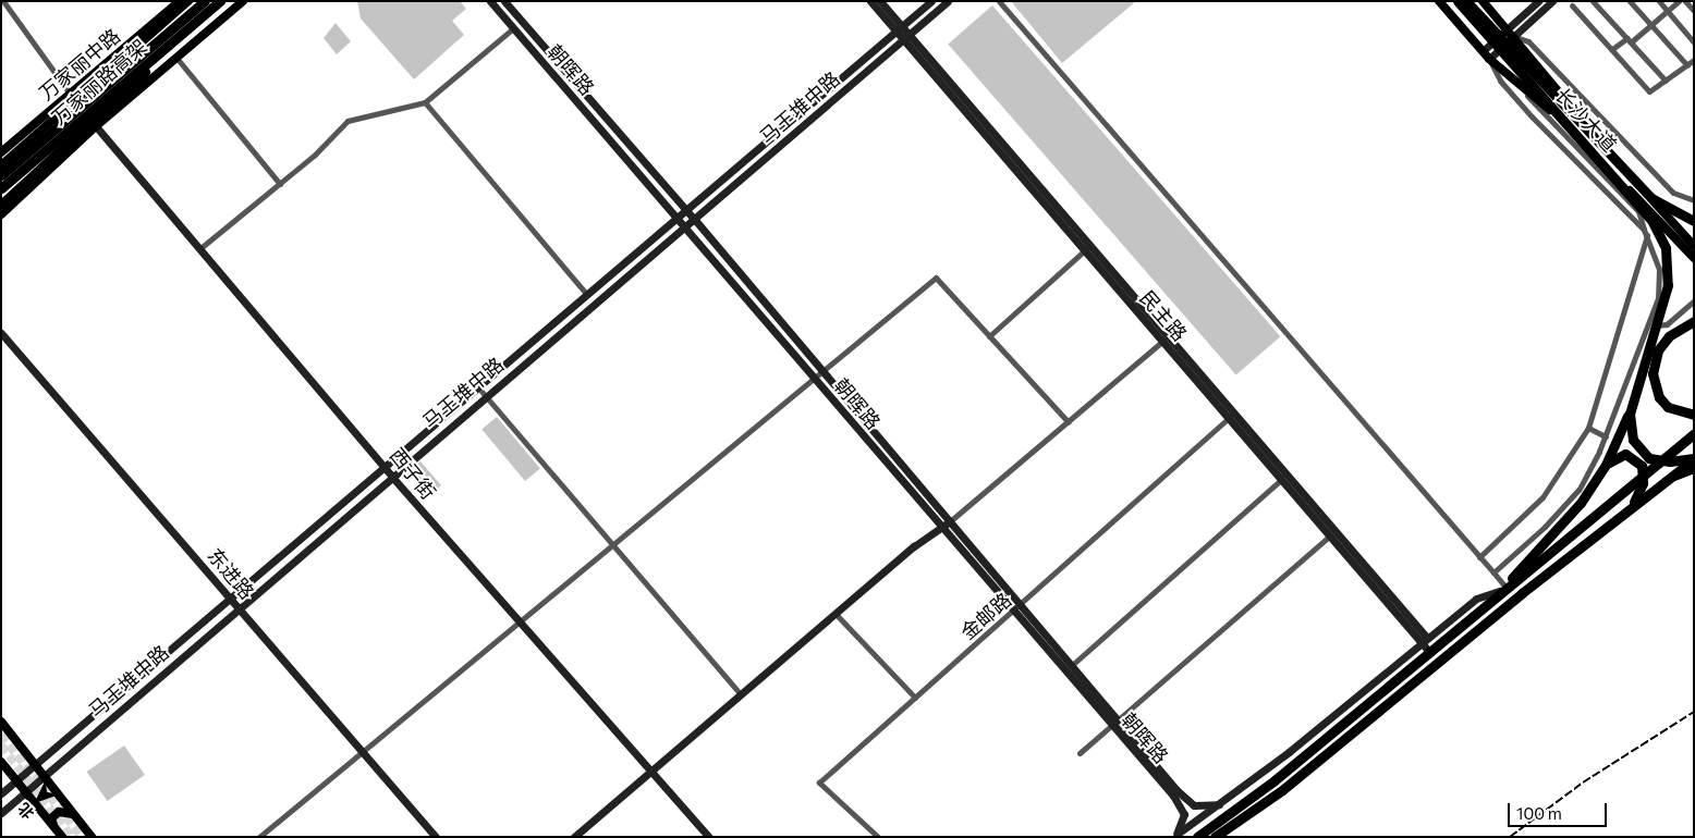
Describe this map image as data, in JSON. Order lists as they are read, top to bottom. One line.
{"streets":{"highway":["万家丽路高架","长沙大道"],"main road":["万家丽中路"],"street":["朝晖路","马王堆中路","民主路","西子街","东进路","金邮路"]},"crossings":[["朝晖路","马王堆中路"],["朝晖路","金邮路"],["马王堆中路","民主路"],["马王堆中路","西子街"],["马王堆中路","东进路"],["民主路","金邮路"]],"scale_bar":"100 m","north":"bottom left"}
